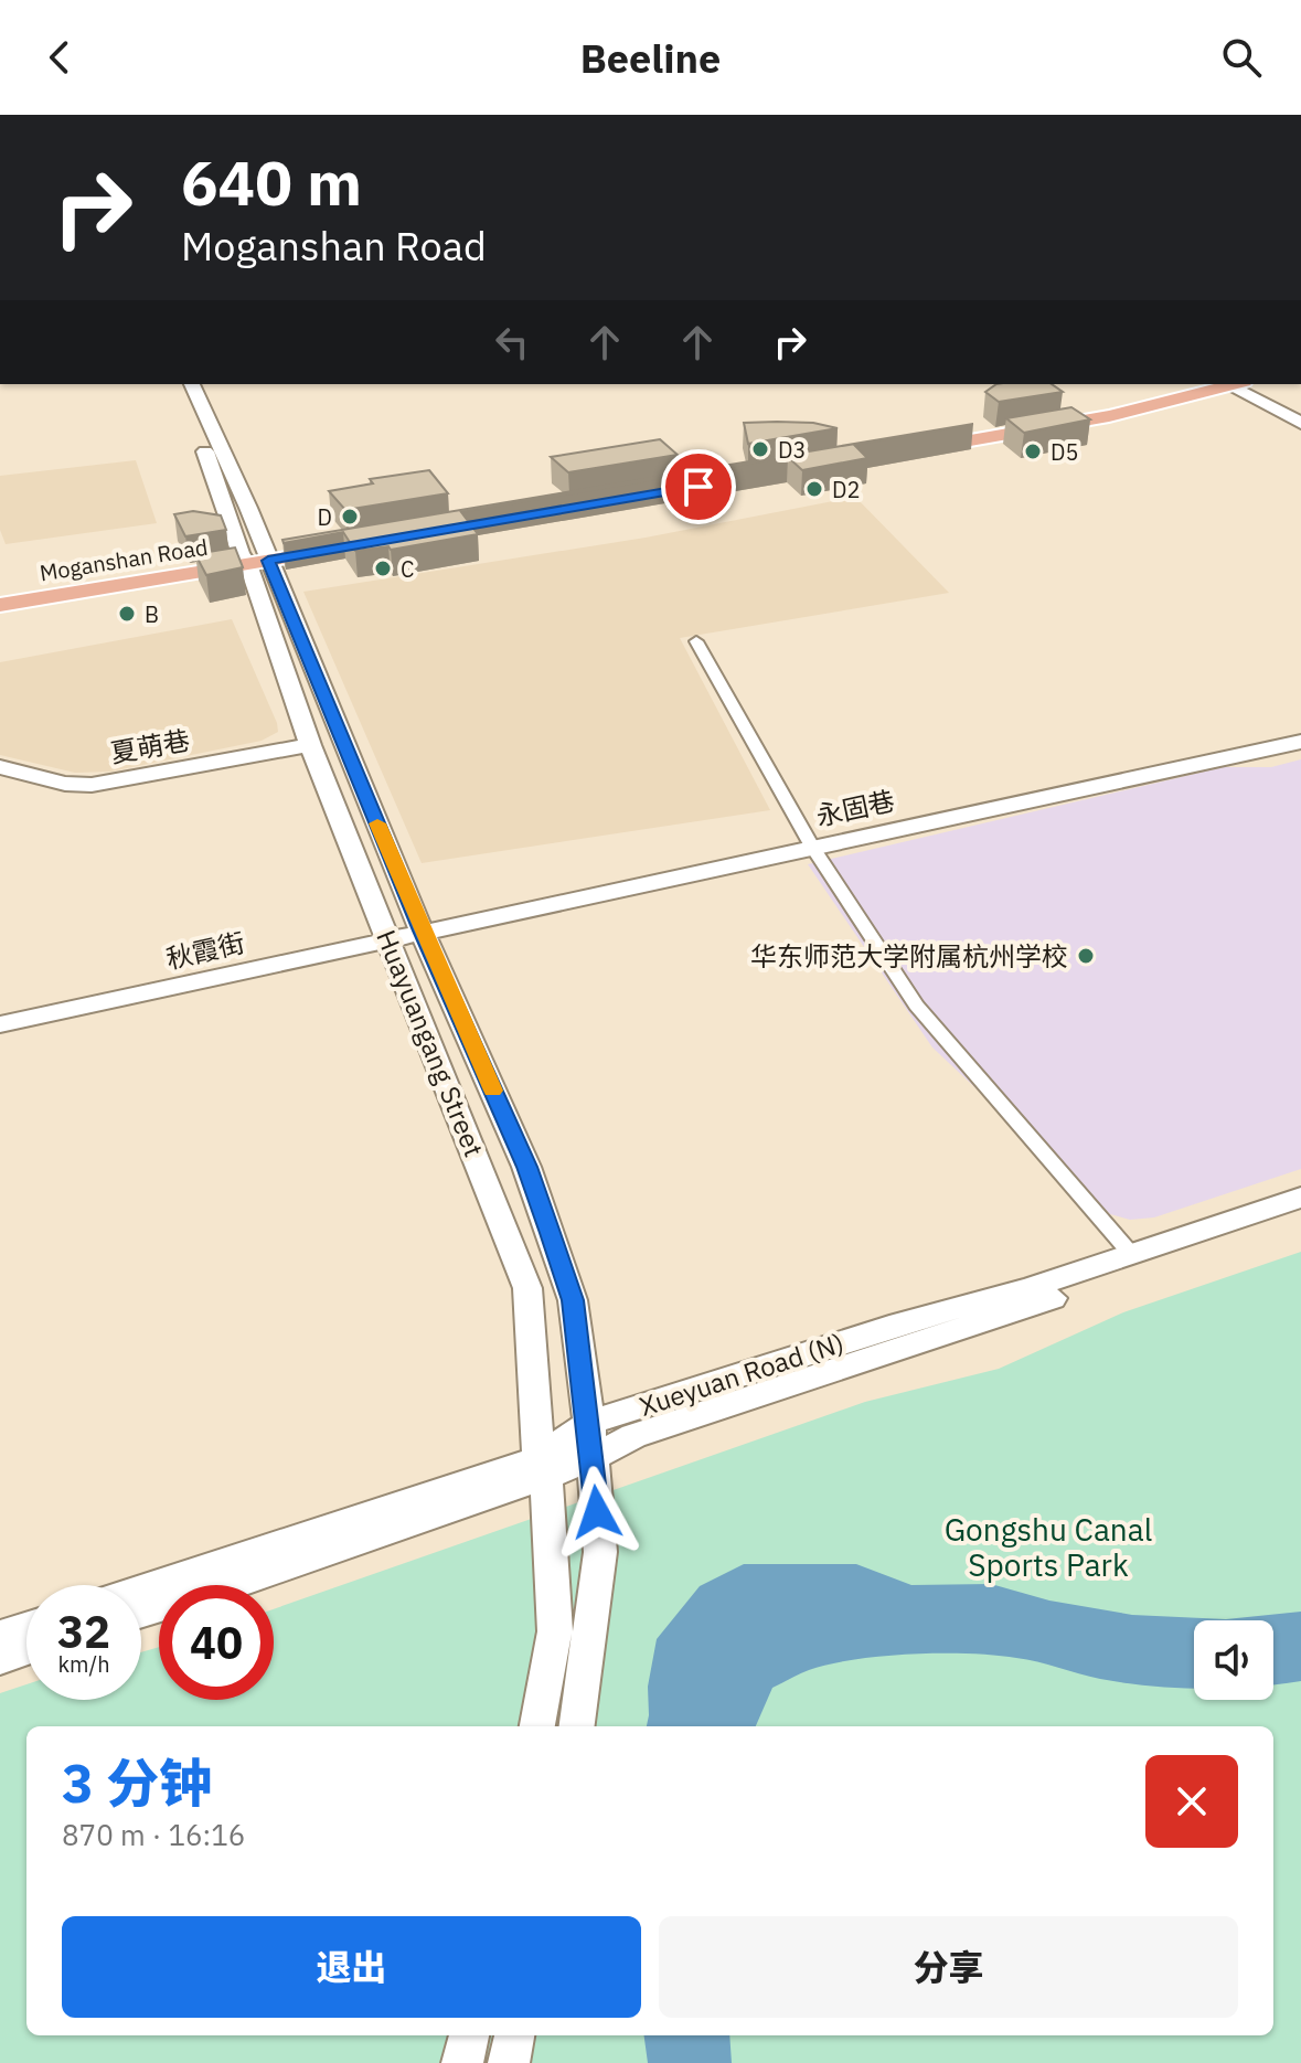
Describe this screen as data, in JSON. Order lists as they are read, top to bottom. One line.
{"streets":{"main road":["Moganshan Road"],"street":["夏萌巷","永固巷","秋霞街","Huayuangang Street","Xueyuan Road (N)"]},"crossings":[["Moganshan Road","Huayuangang Street"],["夏萌巷","Huayuangang Street"],["永固巷","秋霞街"],["永固巷","Huayuangang Street"],["秋霞街","Huayuangang Street"],["Huayuangang Street","Xueyuan Road (N)"]],"parks":["Gongshu Canal Sports Park"],"places":["D3","D5","D2","D","C","B","华东师范大学附属杭州学校"],"page":{"header":"Beeline","turn":["640 m","Moganshan Road"],"speed":"32 km/h","limit":"40","heading":["3 分钟","870 m · 16:16"],"buttons":["退出","分享"]}}
